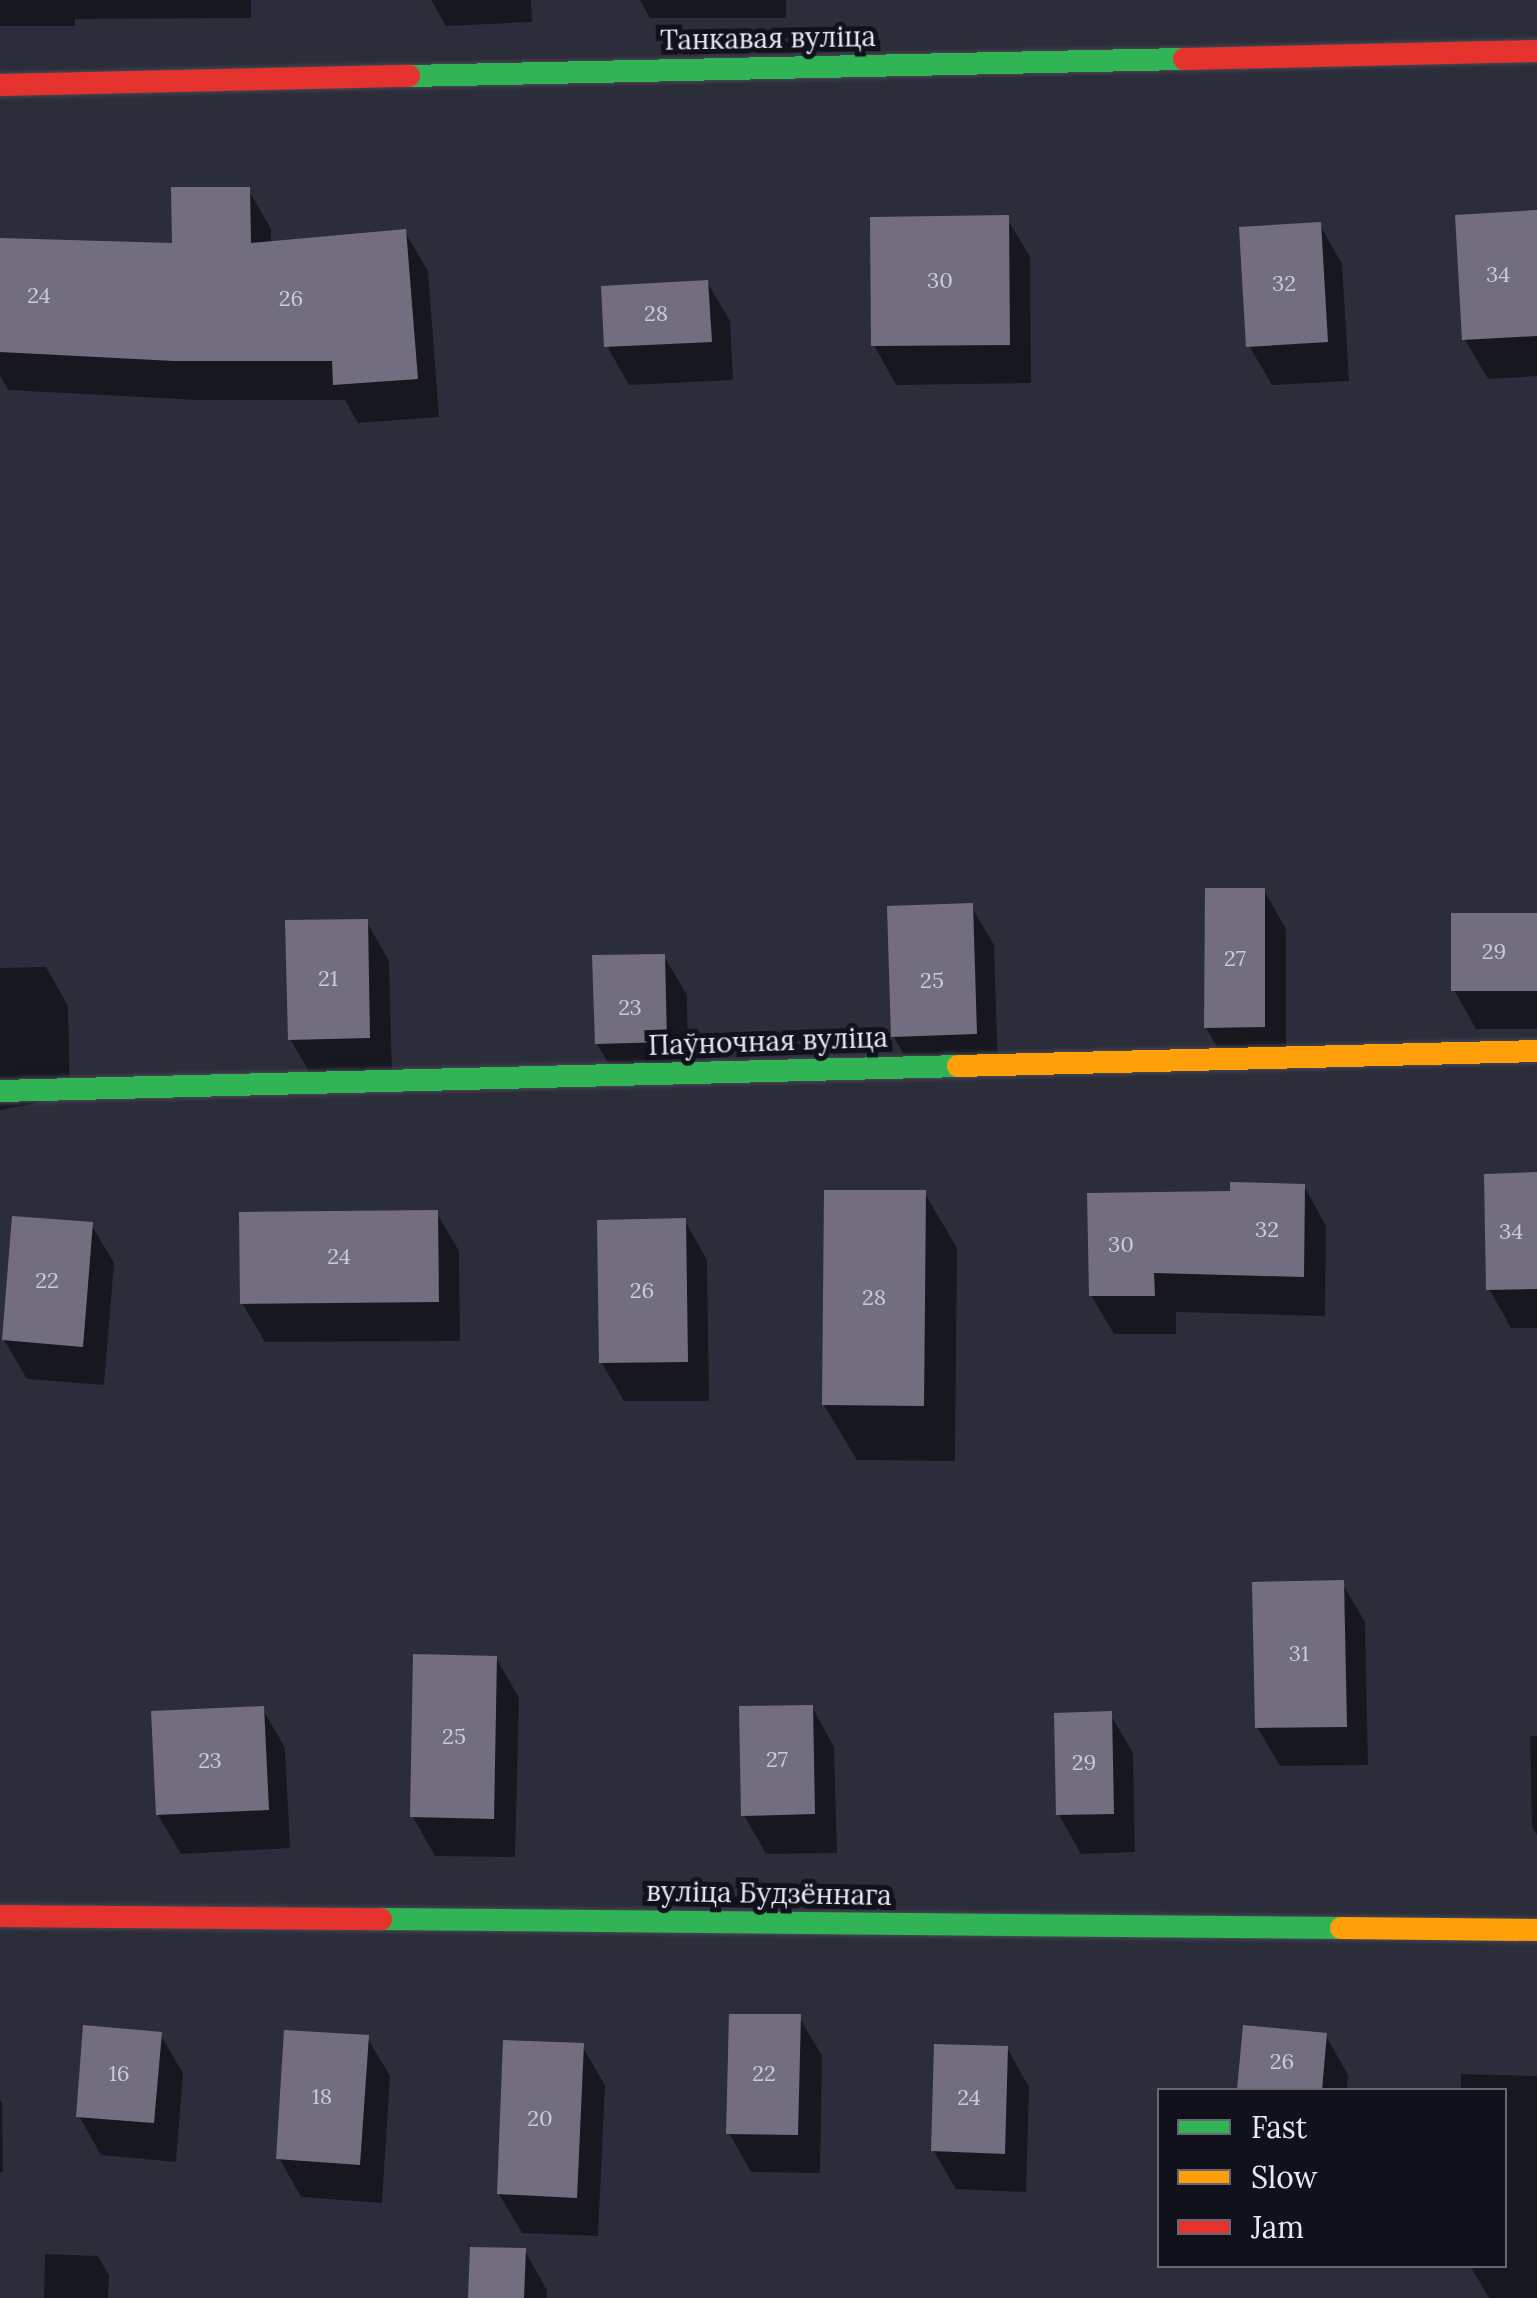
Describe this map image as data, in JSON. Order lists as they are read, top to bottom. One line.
{"streets":{"street":["Танкавая вуліца","Паўночная вуліца","вуліца Будзённага"]},"house_numbers":["34","30","32","24","26","28","29","27","21","25","23","32","34","30","24","22","26","28","31","25","27","23","29","26","16","22","18","24","20"],"legend":["Fast","Slow","Jam"]}
